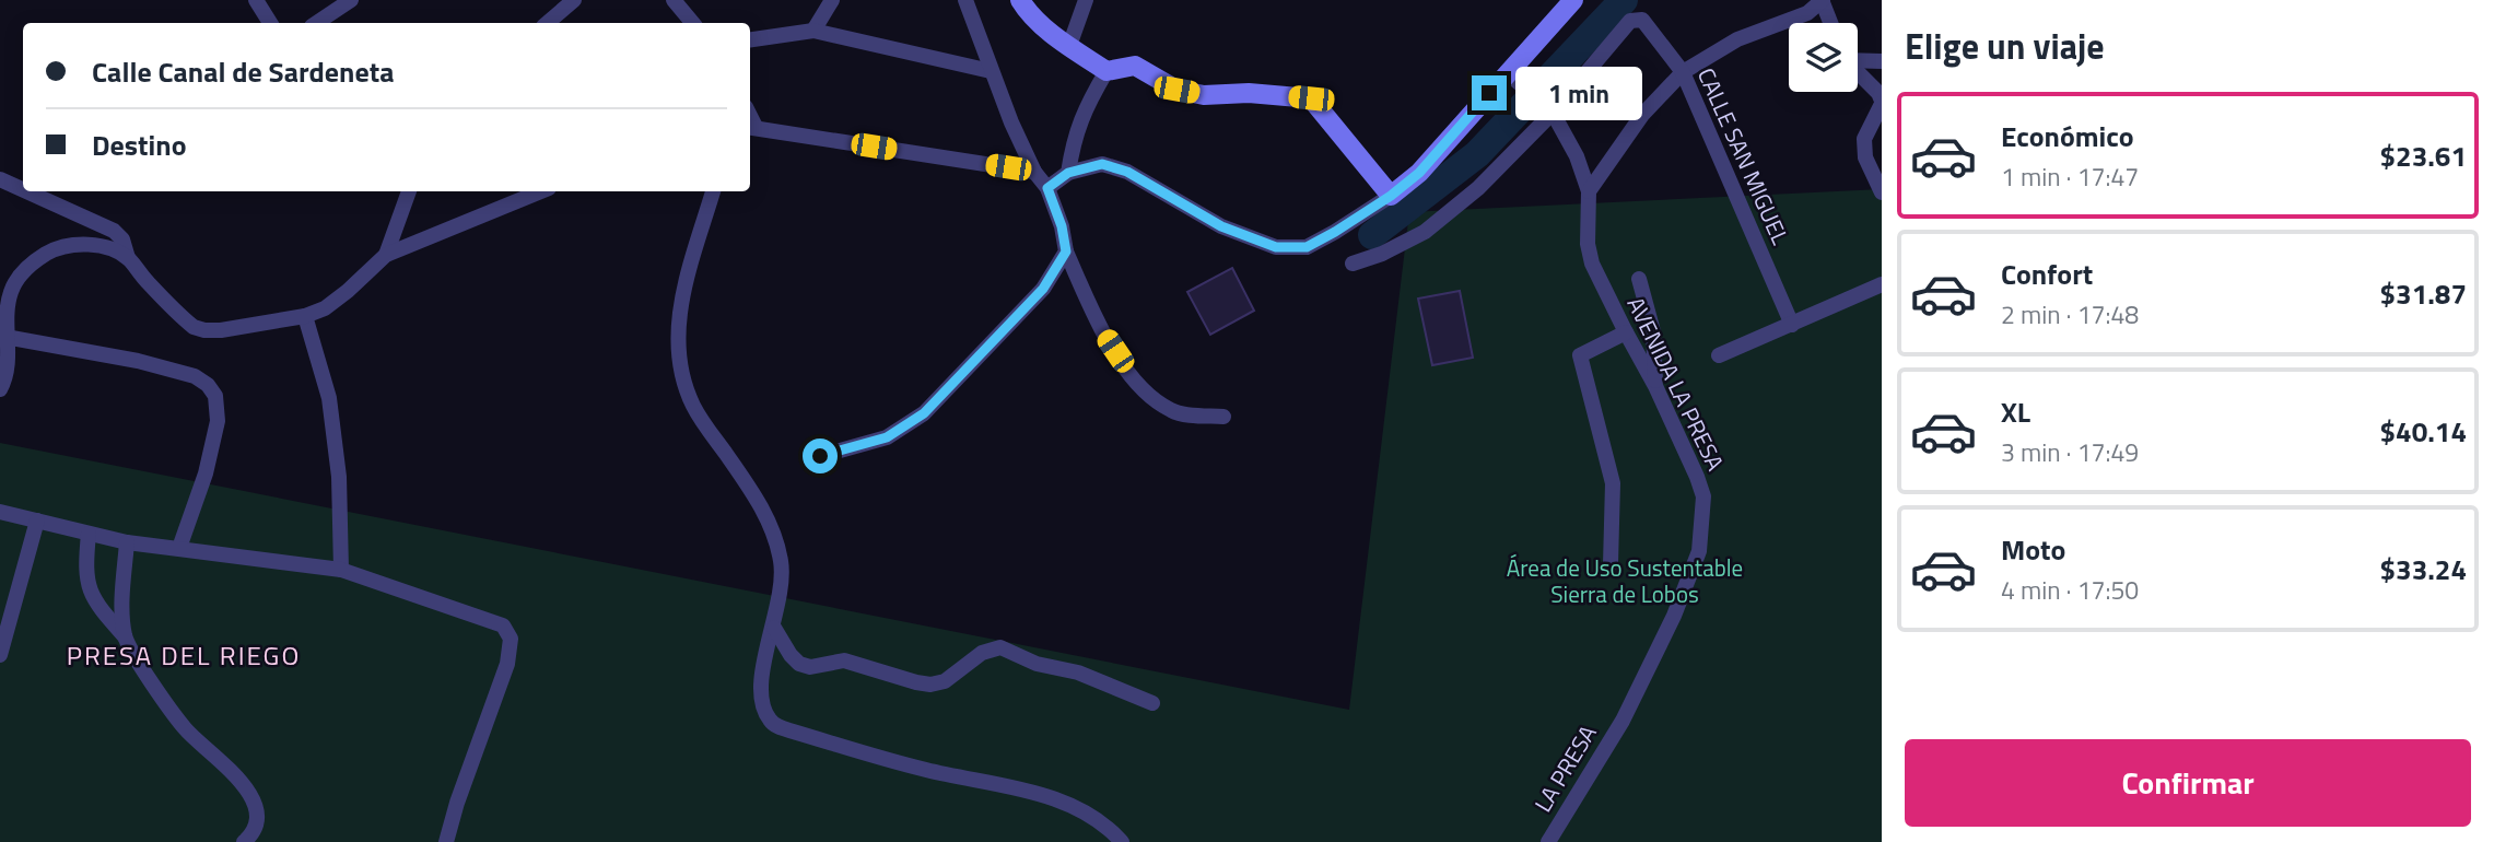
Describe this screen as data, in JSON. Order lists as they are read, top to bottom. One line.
{"streets":{"street":["CALLE SAN MIGUEL","AVENIDA LA PRESA","LA PRESA"]},"crossings":[["CALLE SAN MIGUEL","AVENIDA LA PRESA"],["AVENIDA LA PRESA","LA PRESA"]],"districts":["PRESA DEL RIEGO"],"parks":["Área de Uso Sustentable Sierra de Lobos"],"page":{"heading":"Elige un viaje","banner":["Calle Canal de Sardeneta","Destino"],"bubble":"1 min","list":[{"name":"Económico","note":"1 min · 17:47","value":"$23.61"},{"name":"Confort","note":"2 min · 17:48","value":"$31.87"},{"name":"XL","note":"3 min · 17:49","value":"$40.14"},{"name":"Moto","note":"4 min · 17:50","value":"$33.24"}],"buttons":"Confirmar"}}
